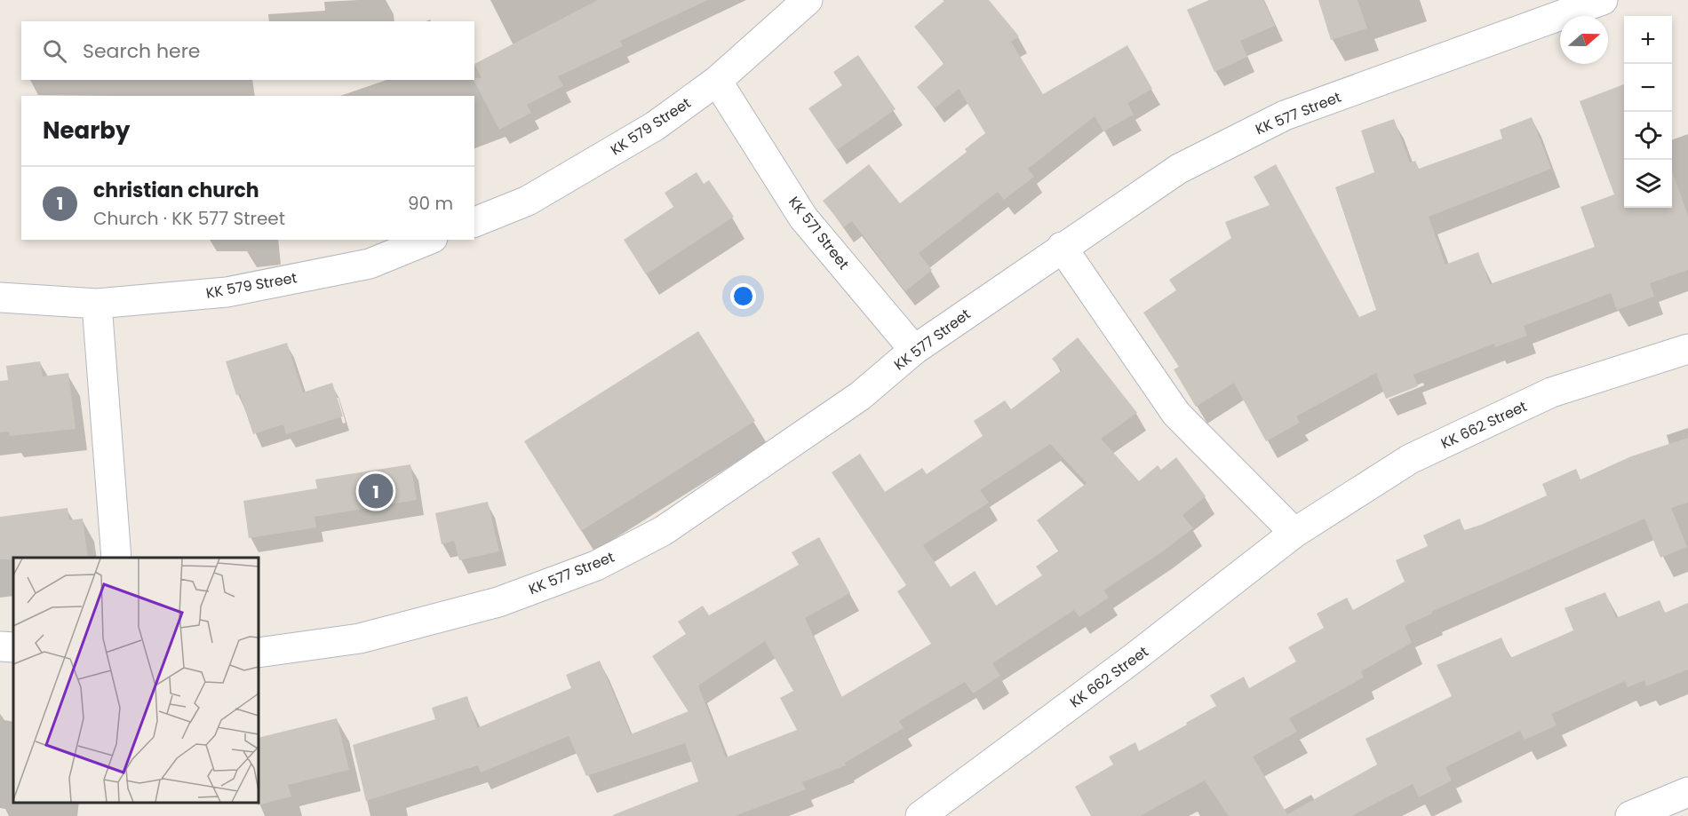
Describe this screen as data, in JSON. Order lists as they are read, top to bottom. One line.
{"streets":{"street":["KK 577 Street","KK 579 Street","KK 571 Street","KK 662 Street"]},"crossings":[["KK 577 Street","KK 571 Street"],["KK 579 Street","KK 571 Street"]],"north":"right","page":{"map_buttons":["+","−"],"search":"Search here","heading":"Nearby","list":[{"mark":"1","name":"christian church","note":"Church · KK 577 Street","value":"90 m"}],"pins":"1"}}
